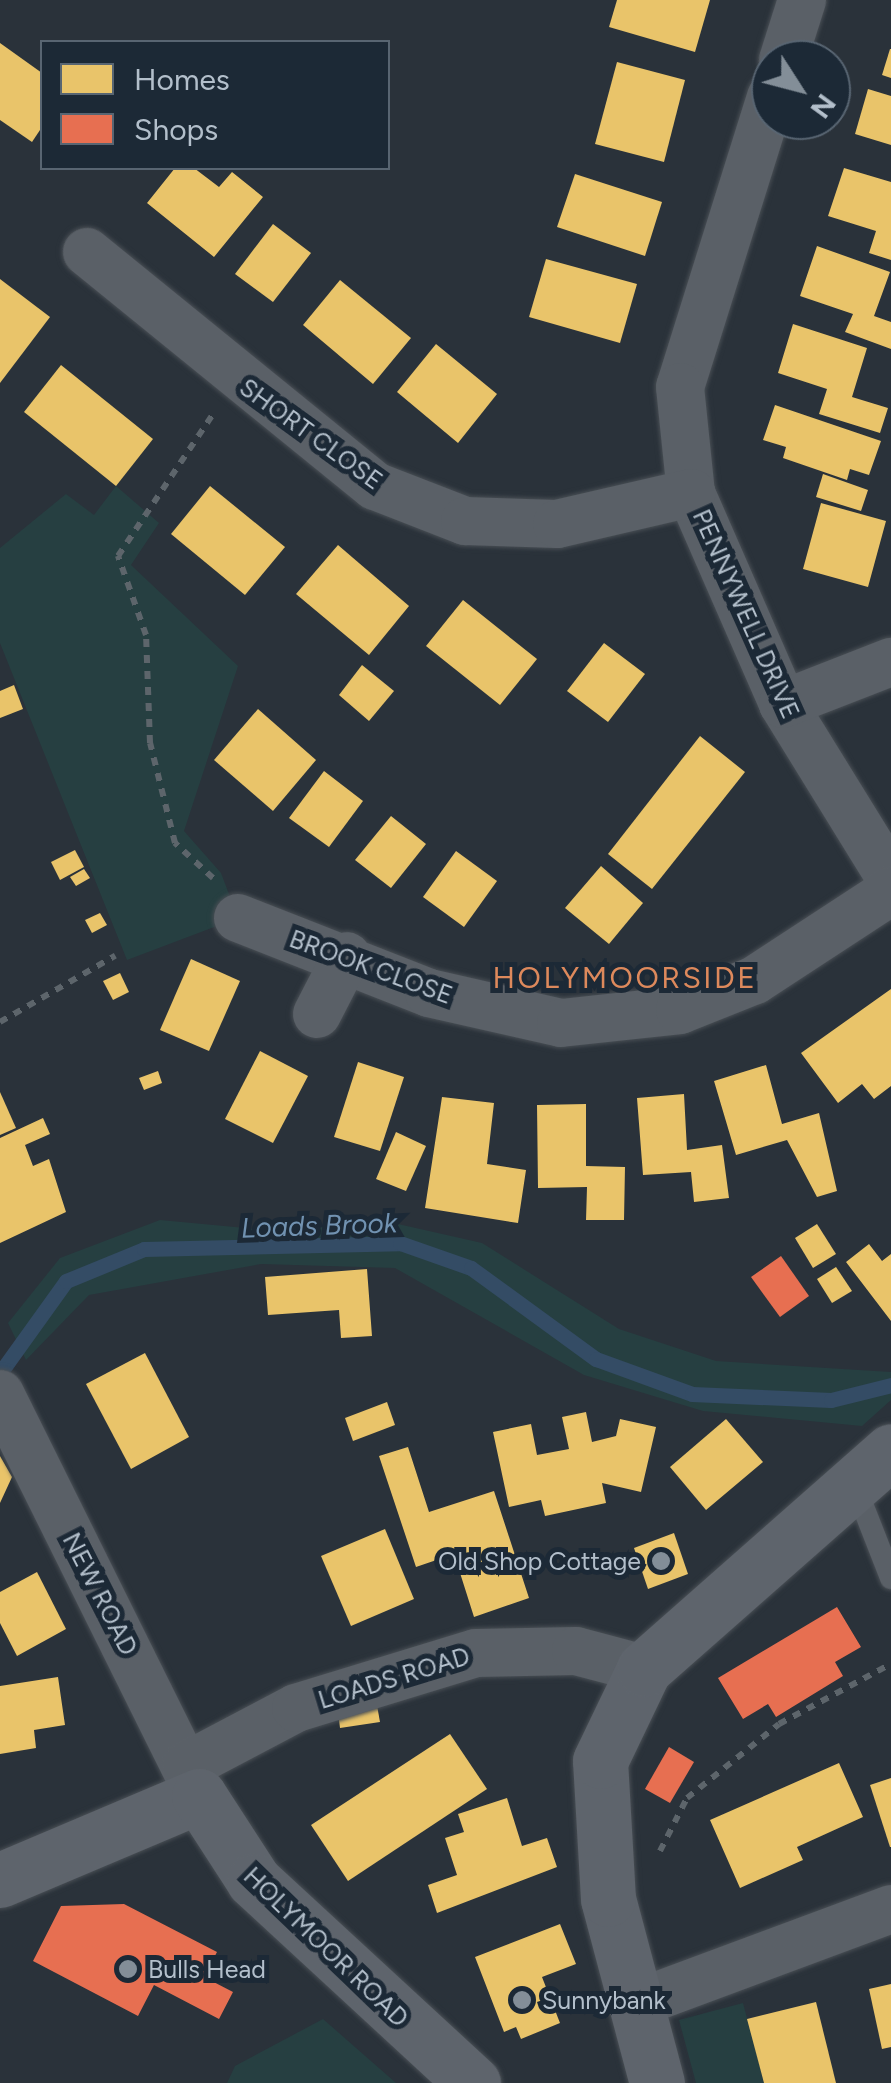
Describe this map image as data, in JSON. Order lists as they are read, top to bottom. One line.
{"streets":{"street":["SHORT CLOSE","PENNYWELL DRIVE","BROOK CLOSE","NEW ROAD","LOADS ROAD","HOLYMOOR ROAD"]},"crossings":[["SHORT CLOSE","PENNYWELL DRIVE"],["NEW ROAD","LOADS ROAD"],["NEW ROAD","HOLYMOOR ROAD"],["LOADS ROAD","HOLYMOOR ROAD"]],"districts":["HOLYMOORSIDE"],"water":["Loads Brook"],"places":["Old Shop Cottage","Bulls Head","Sunnybank"],"legend":["Homes","Shops"],"north":"bottom right"}
